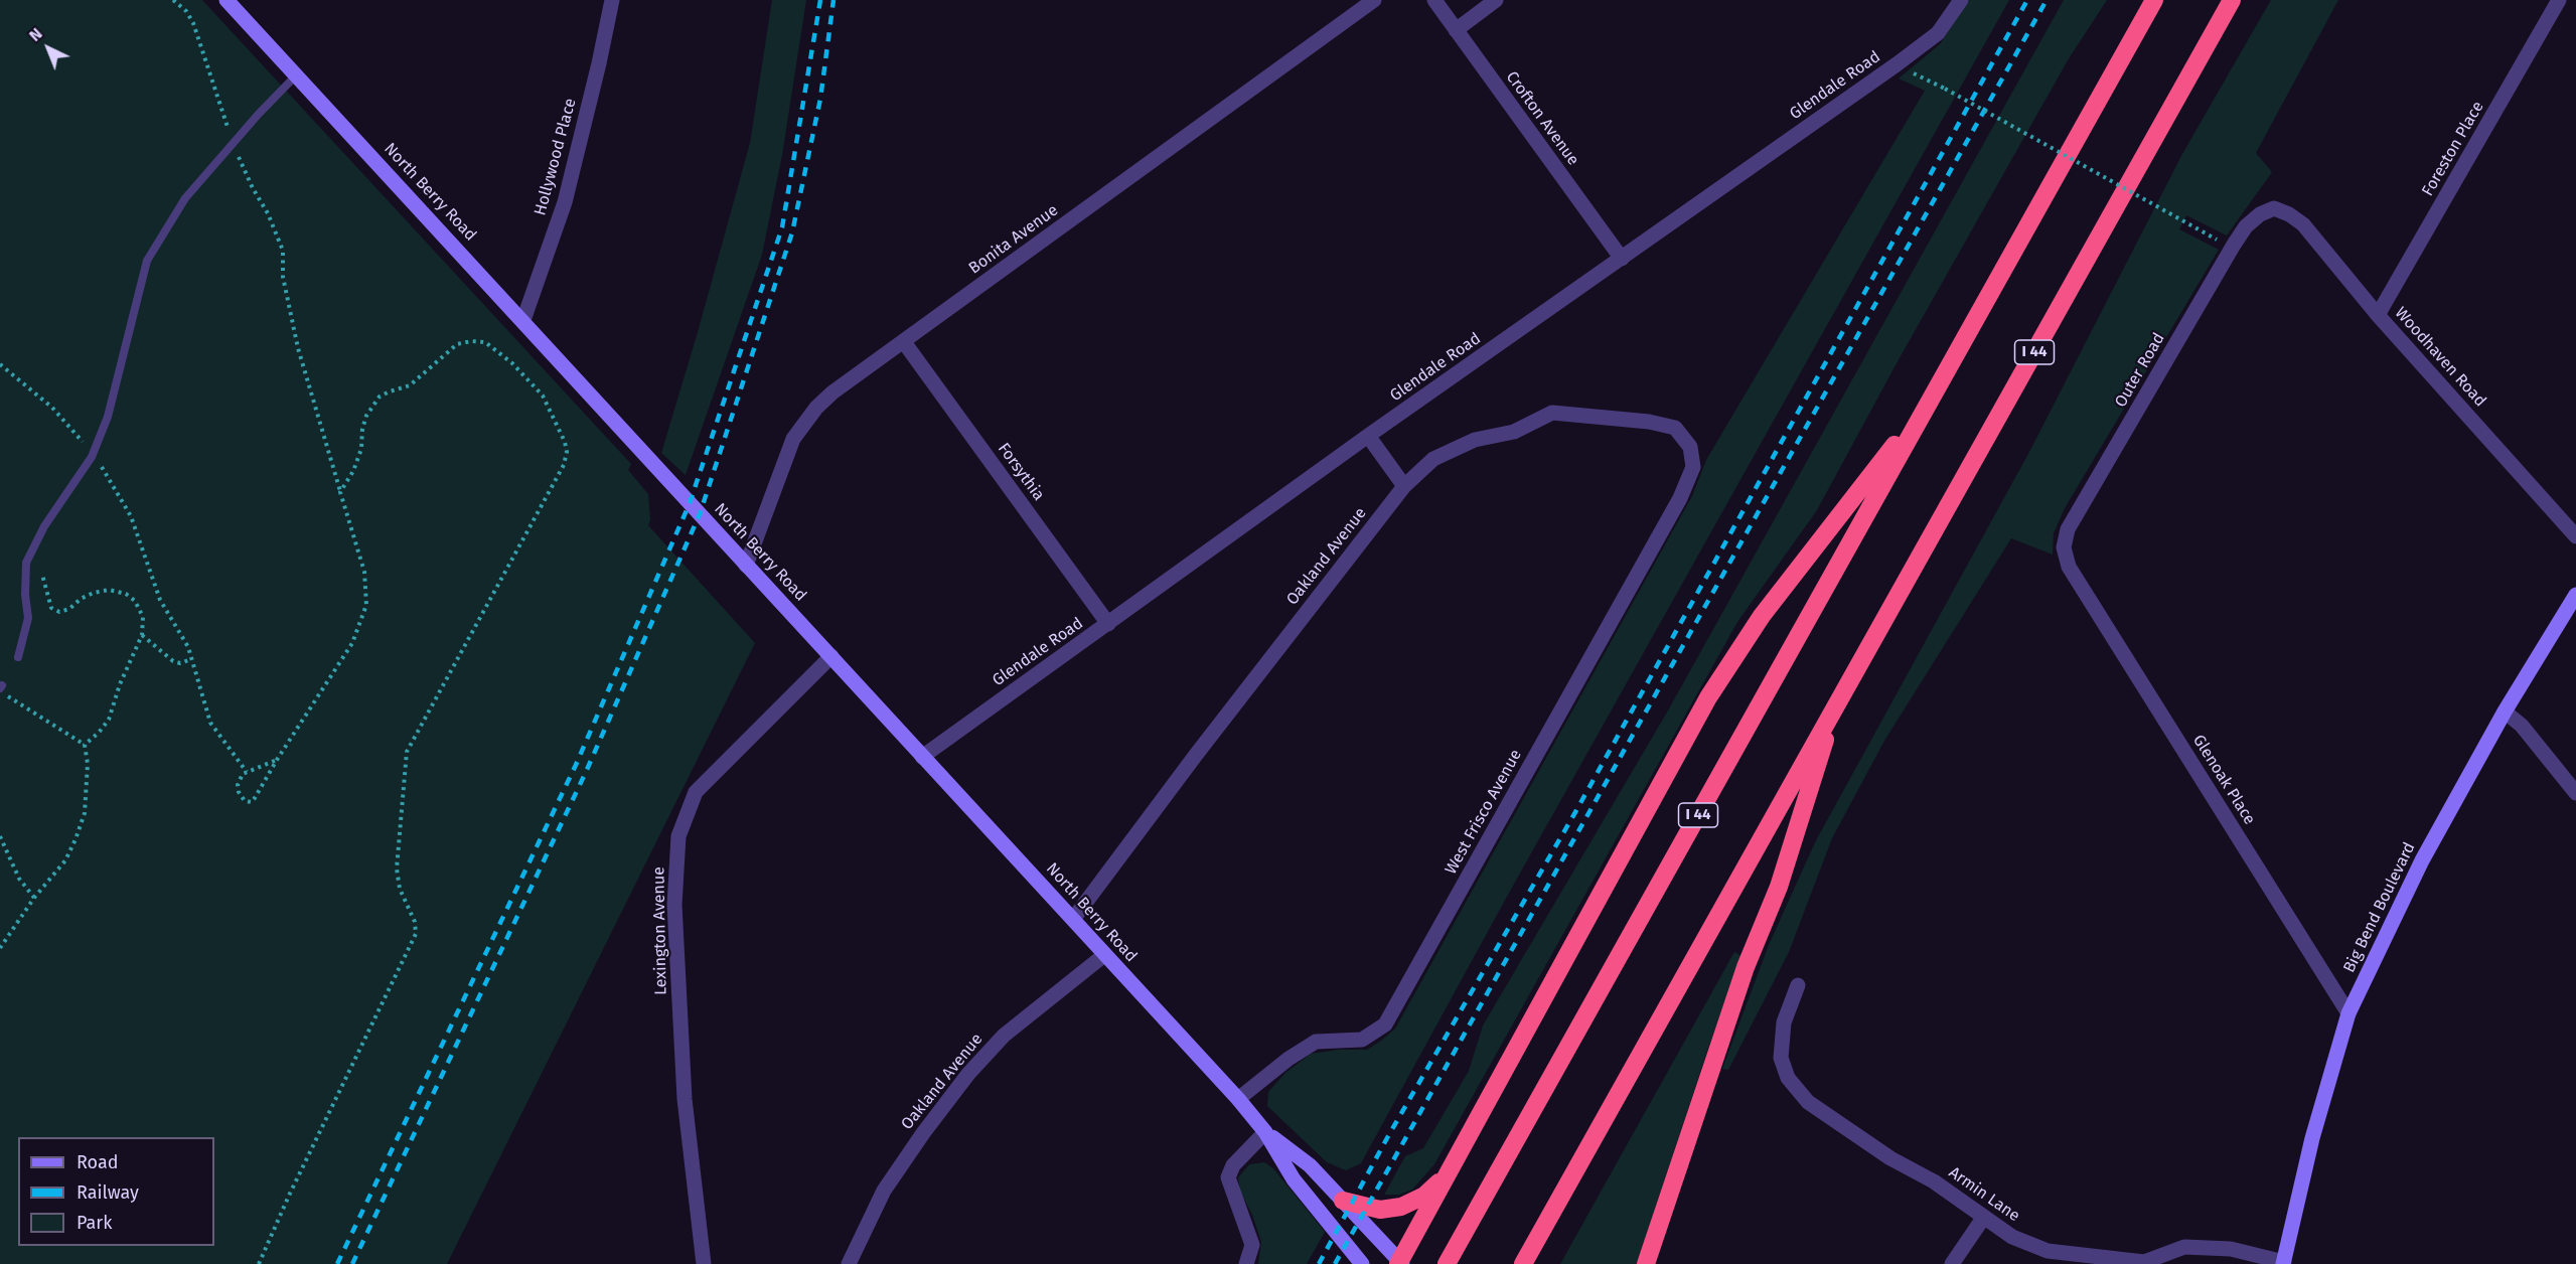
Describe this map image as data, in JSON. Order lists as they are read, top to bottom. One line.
{"streets":{"highway":["I 44"],"main road":["North Berry Road","Big Bend Boulevard"],"street":["Glendale Road","Crofton Avenue","Foreston Place","Hollywood Place","Bonita Avenue","Woodhaven Road","Outer Road","Forsythia","Oakland Avenue","Glenoak Place","West Frisco Avenue","Lexington Avenue","Armin Lane"]},"crossings":[["Glendale Road","Crofton Avenue"],["Glendale Road","North Berry Road"],["Glendale Road","Forsythia"],["Foreston Place","Woodhaven Road"],["Hollywood Place","North Berry Road"],["North Berry Road","Bonita Avenue"],["North Berry Road","Oakland Avenue"],["North Berry Road","West Frisco Avenue"],["North Berry Road","Lexington Avenue"],["Bonita Avenue","Forsythia"],["Woodhaven Road","Outer Road"],["Outer Road","Glenoak Place"],["Oakland Avenue","West Frisco Avenue"],["Glenoak Place","Big Bend Boulevard"],["Big Bend Boulevard","Armin Lane"]],"legend":["Road","Railway","Park"],"north":"top left"}
